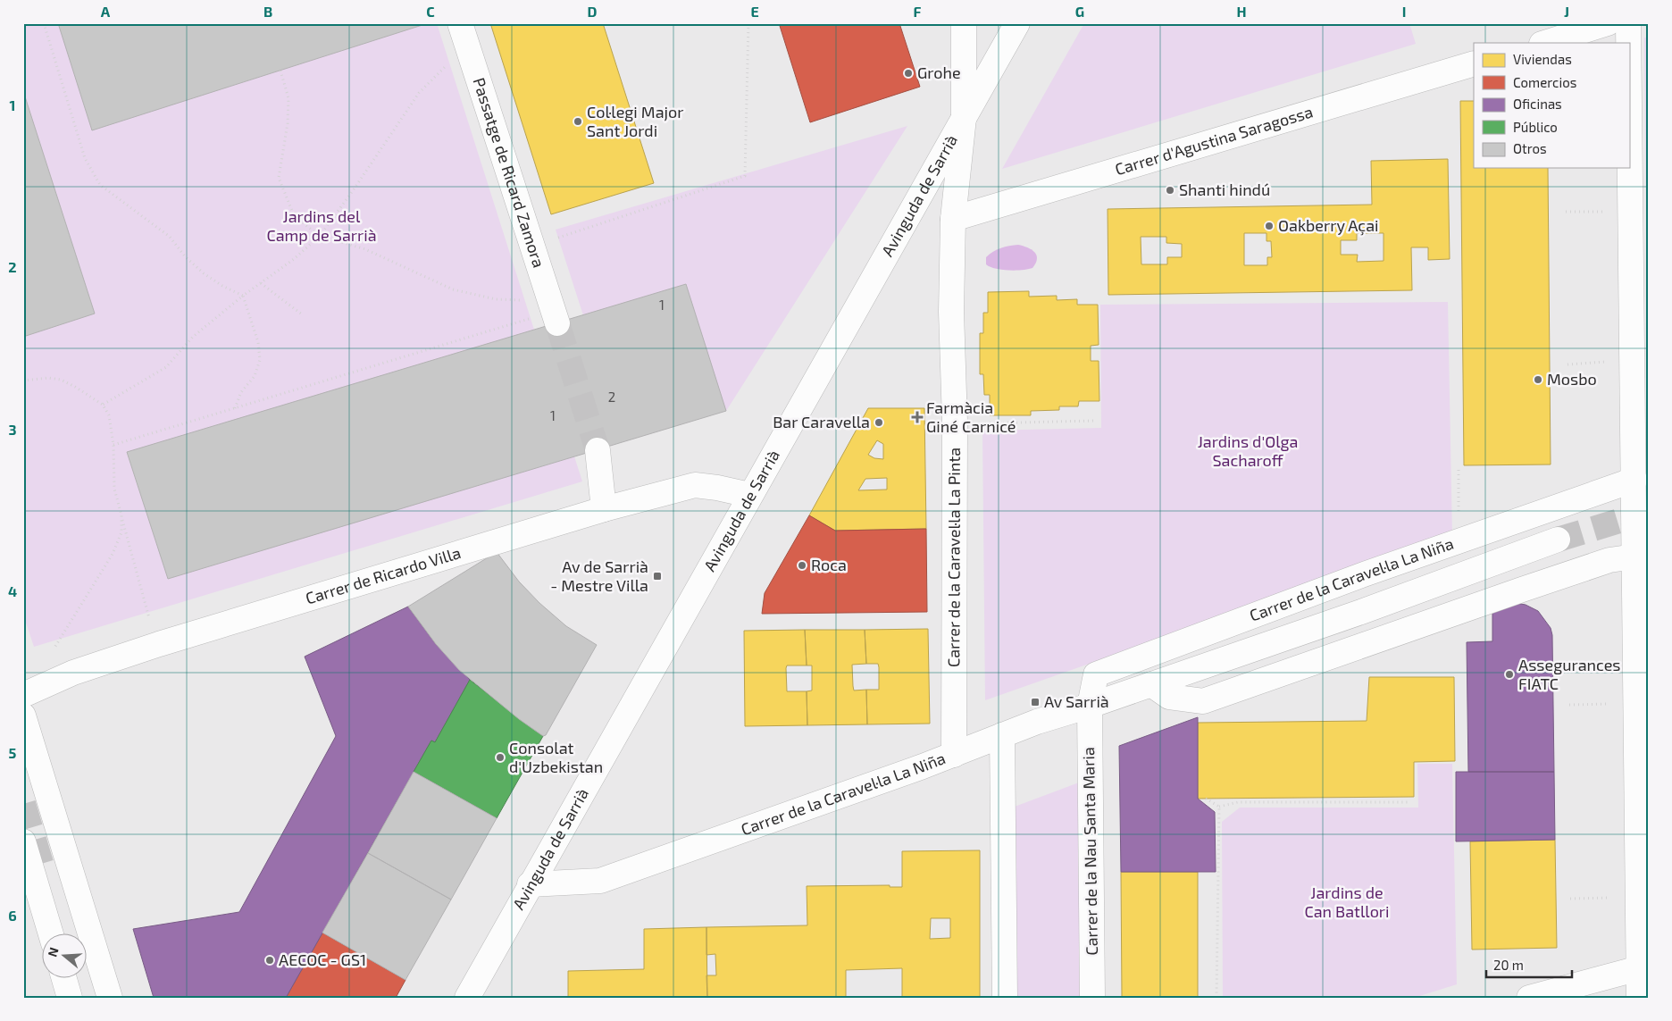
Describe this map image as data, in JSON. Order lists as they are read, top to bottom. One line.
{"streets":{"street":["Carrer d'Agustina Saragossa","Passatge de Ricard Zamora","Avinguda de Sarrià","Carrer de la Caravel·la La Pinta","Carrer de Ricardo Villa","Carrer de la Caravel·la La Niña","Carrer de la Nau Santa Maria"]},"crossings":[["Carrer d'Agustina Saragossa","Carrer de la Caravel·la La Pinta"],["Avinguda de Sarrià","Carrer de la Caravel·la La Pinta"],["Avinguda de Sarrià","Carrer de Ricardo Villa"],["Avinguda de Sarrià","Carrer de la Caravel·la La Niña"],["Carrer de la Caravel·la La Pinta","Carrer de la Caravel·la La Niña"],["Carrer de la Caravel·la La Niña","Carrer de la Nau Santa Maria"]],"parks":["Jardins del Camp de Sarrià","Jardins d'Olga Sacharoff","Jardins de Can Batllori"],"places":{"other":["Grohe","Col·legi Major Sant Jordi","Shanti hindú","Oakberry Açai","Mosbo","Bar Caravella","Roca","Assegurances FIATC","Consolat d'Uzbekistan","AECOC - GS1"],"health":["Farmàcia Giné Carnicé"],"transit":["Av de Sarrià - Mestre Villa","Av Sarrià"]},"house_numbers":["1","2","1"],"legend":["Viviendas","Comercios","Oficinas","Público","Otros"],"scale_bar":"20 m","north":"left","grid":{"columns":["A","B","C","D","E","F","G","H","I","J"],"rows":["1","2","3","4","5","6"]}}
